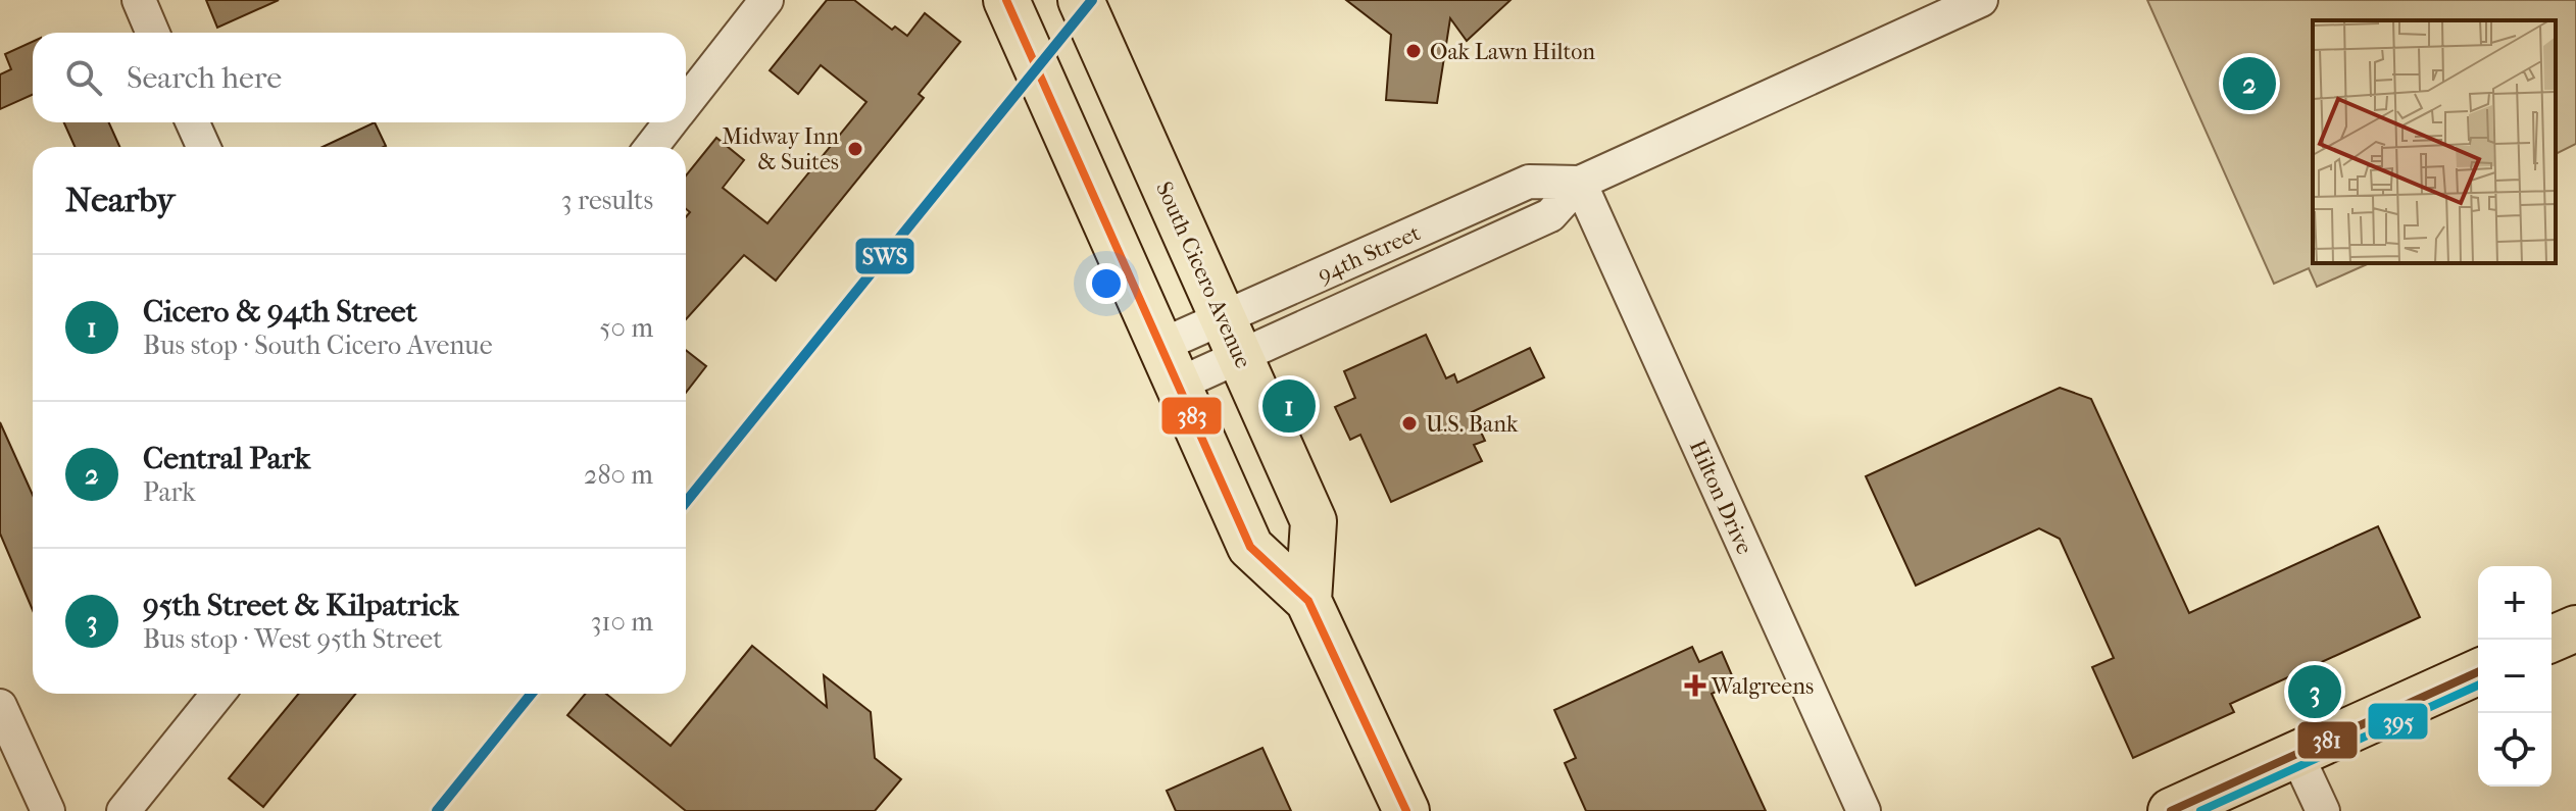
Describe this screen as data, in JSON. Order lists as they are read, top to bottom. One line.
{"streets":{"main road":["South Cicero Avenue"],"street":["94th Street","Hilton Drive"]},"crossings":[["94th Street","South Cicero Avenue"],["94th Street","Hilton Drive"]],"places":{"other":["Oak Lawn Hilton","Midway Inn & Suites","U.S. Bank"],"health":["Walgreens"]},"lines":["transit line SWS","transit line 383","transit line 381","transit line 395"],"page":{"search":"Search here","pins":["2","1","3"],"heading":["Nearby","3 results"],"list":[{"mark":"1","name":"Cicero & 94th Street","note":"Bus stop · South Cicero Avenue","value":"50 m"},{"mark":"2","name":"Central Park","note":"Park","value":"280 m"},{"mark":"3","name":"95th Street & Kilpatrick","note":"Bus stop · West 95th Street","value":"310 m"}],"map_buttons":["+","−"]}}
